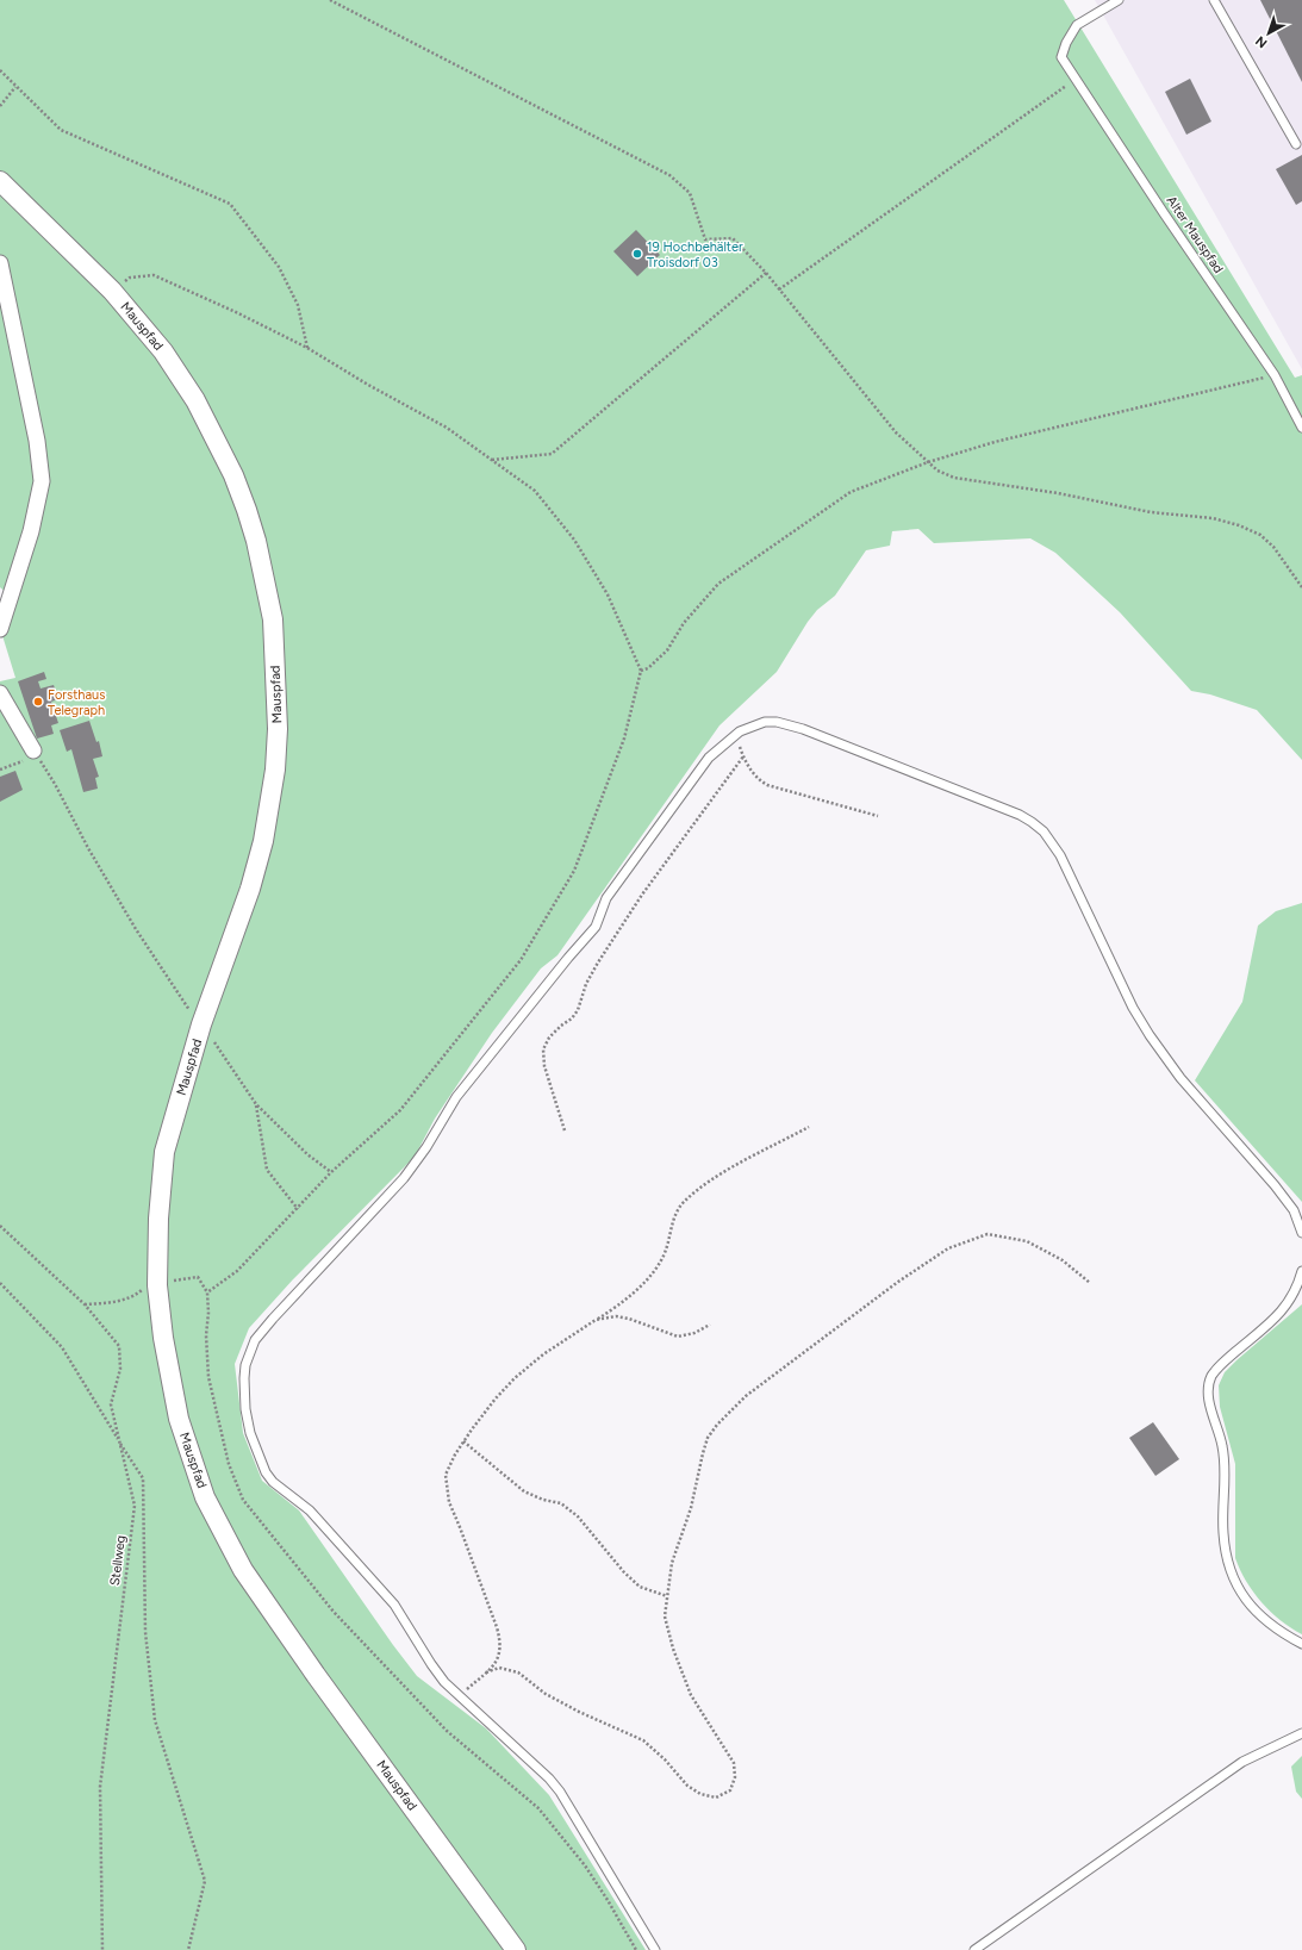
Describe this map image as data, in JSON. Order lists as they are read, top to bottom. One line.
{"streets":{"street":["Mauspfad"],"lane":["Alter Mauspfad"],"path":["Stellweg"]},"places":["19 Hochbehälter Troisdorf 03","Forsthaus Telegraph"],"north":"bottom left"}
